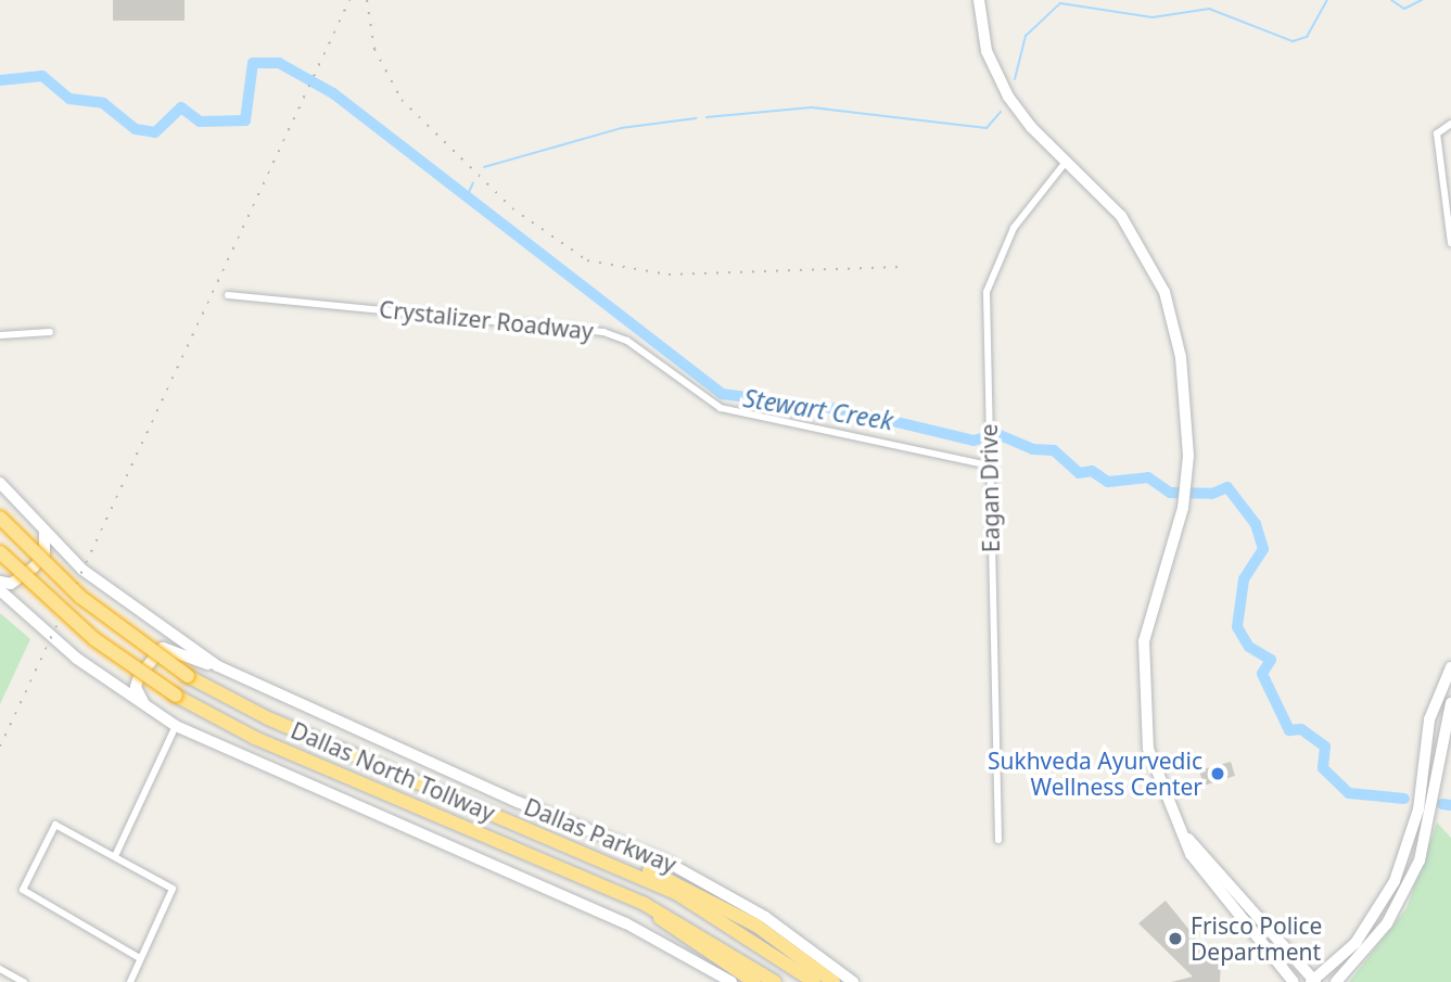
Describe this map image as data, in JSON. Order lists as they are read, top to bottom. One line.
{"streets":{"highway":["Dallas North Tollway"],"main road":["Dallas Parkway"],"street":["Crystalizer Roadway","Eagan Drive"]},"crossings":[["Crystalizer Roadway","Eagan Drive"]],"water":["Stewart Creek"],"places":["Sukhveda Ayurvedic Wellness Center","Frisco Police Department"]}
